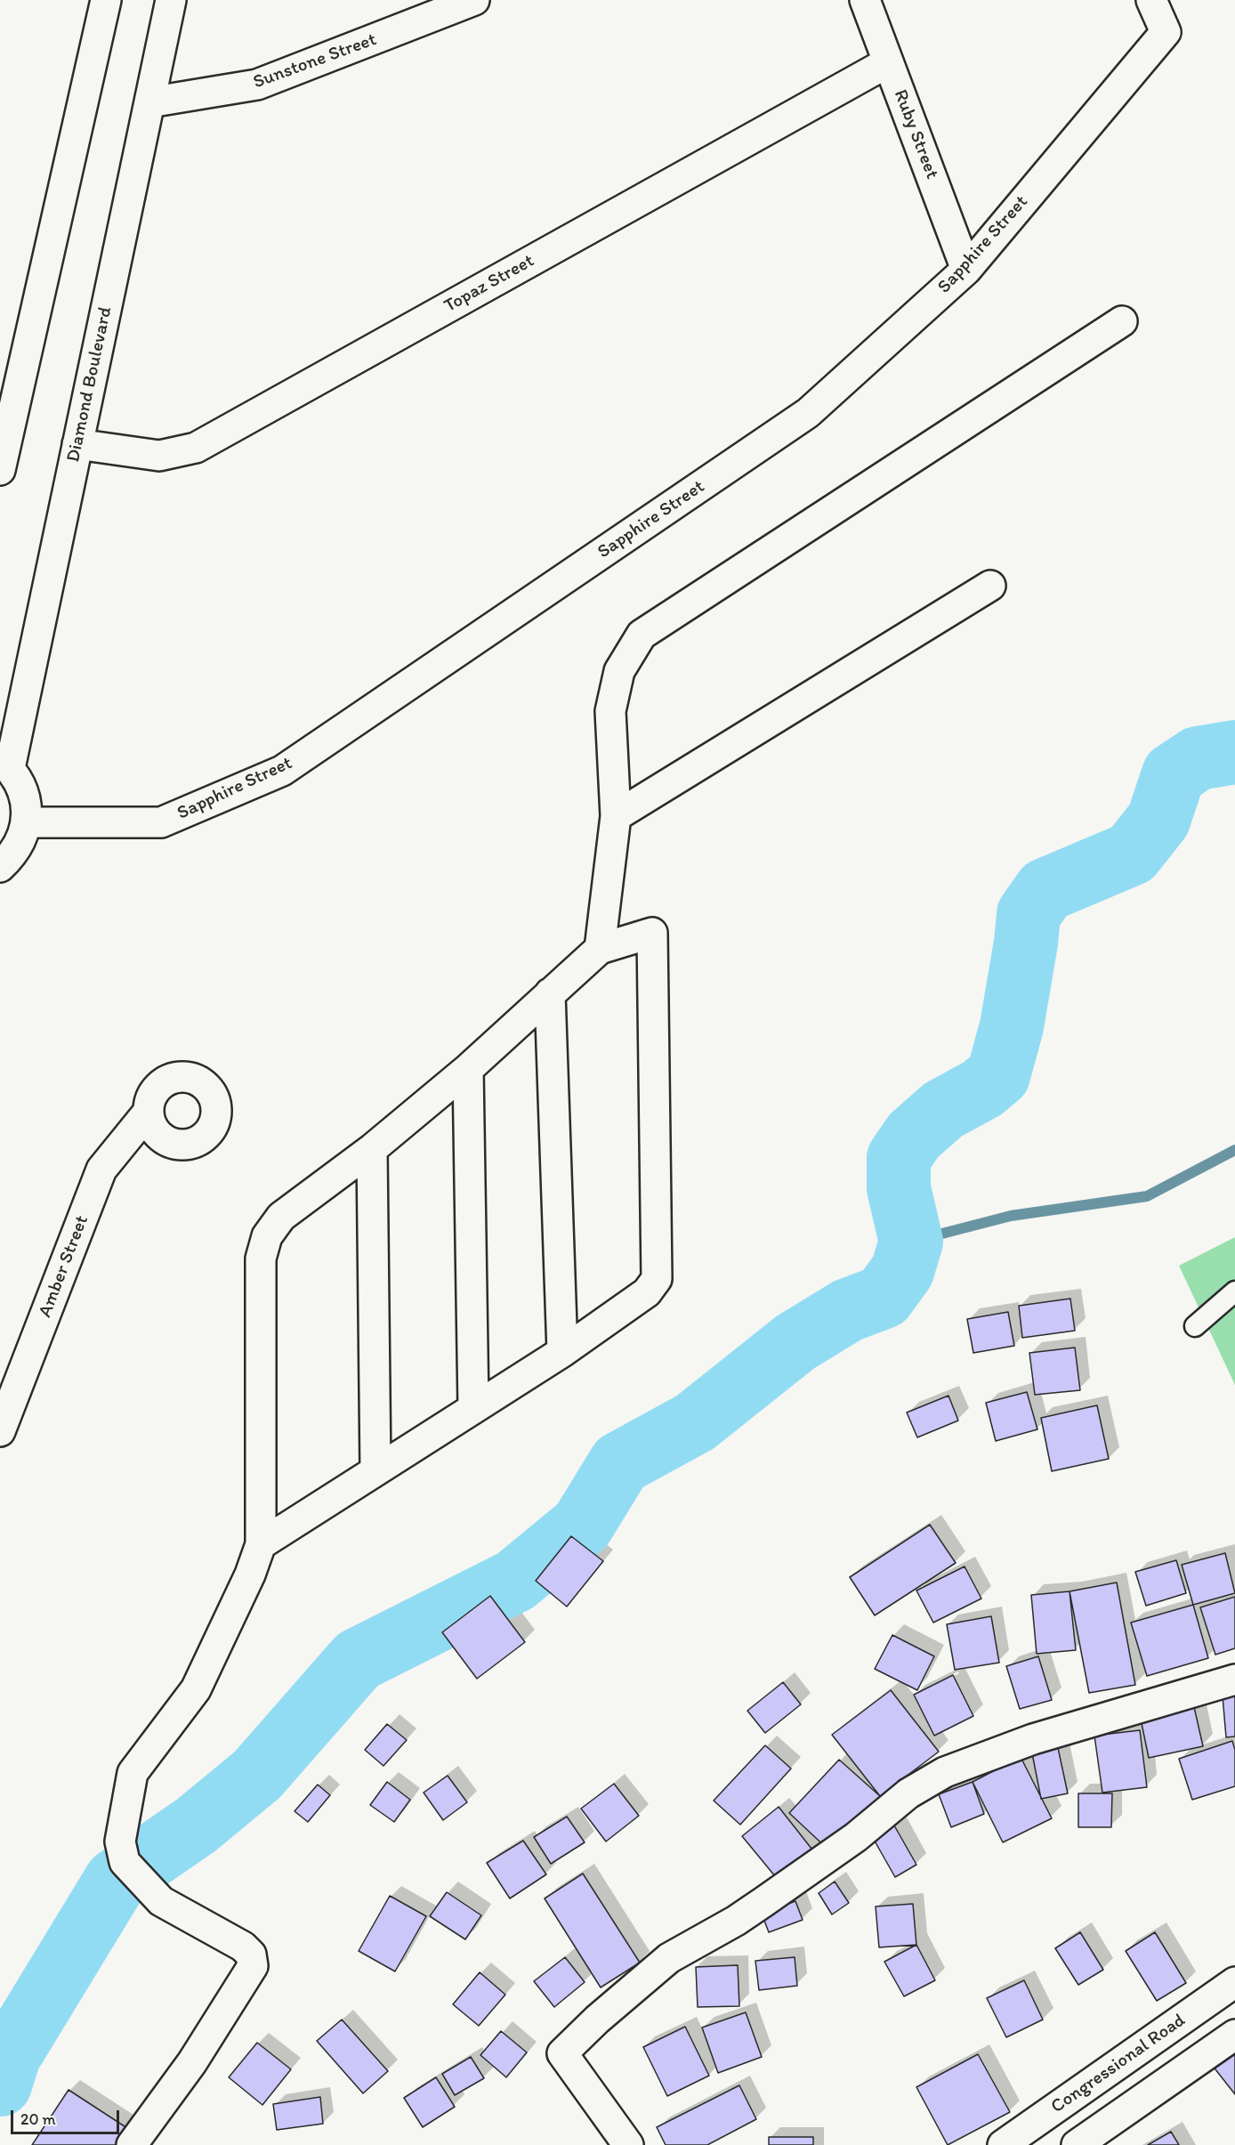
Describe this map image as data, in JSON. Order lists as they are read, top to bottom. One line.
{"streets":{"street":["Sunstone Street","Ruby Street","Sapphire Street","Topaz Street","Diamond Boulevard","Amber Street","Congressional Road"]},"crossings":[["Sunstone Street","Diamond Boulevard"],["Ruby Street","Sapphire Street"],["Ruby Street","Topaz Street"],["Topaz Street","Diamond Boulevard"]],"scale_bar":"20 m"}
